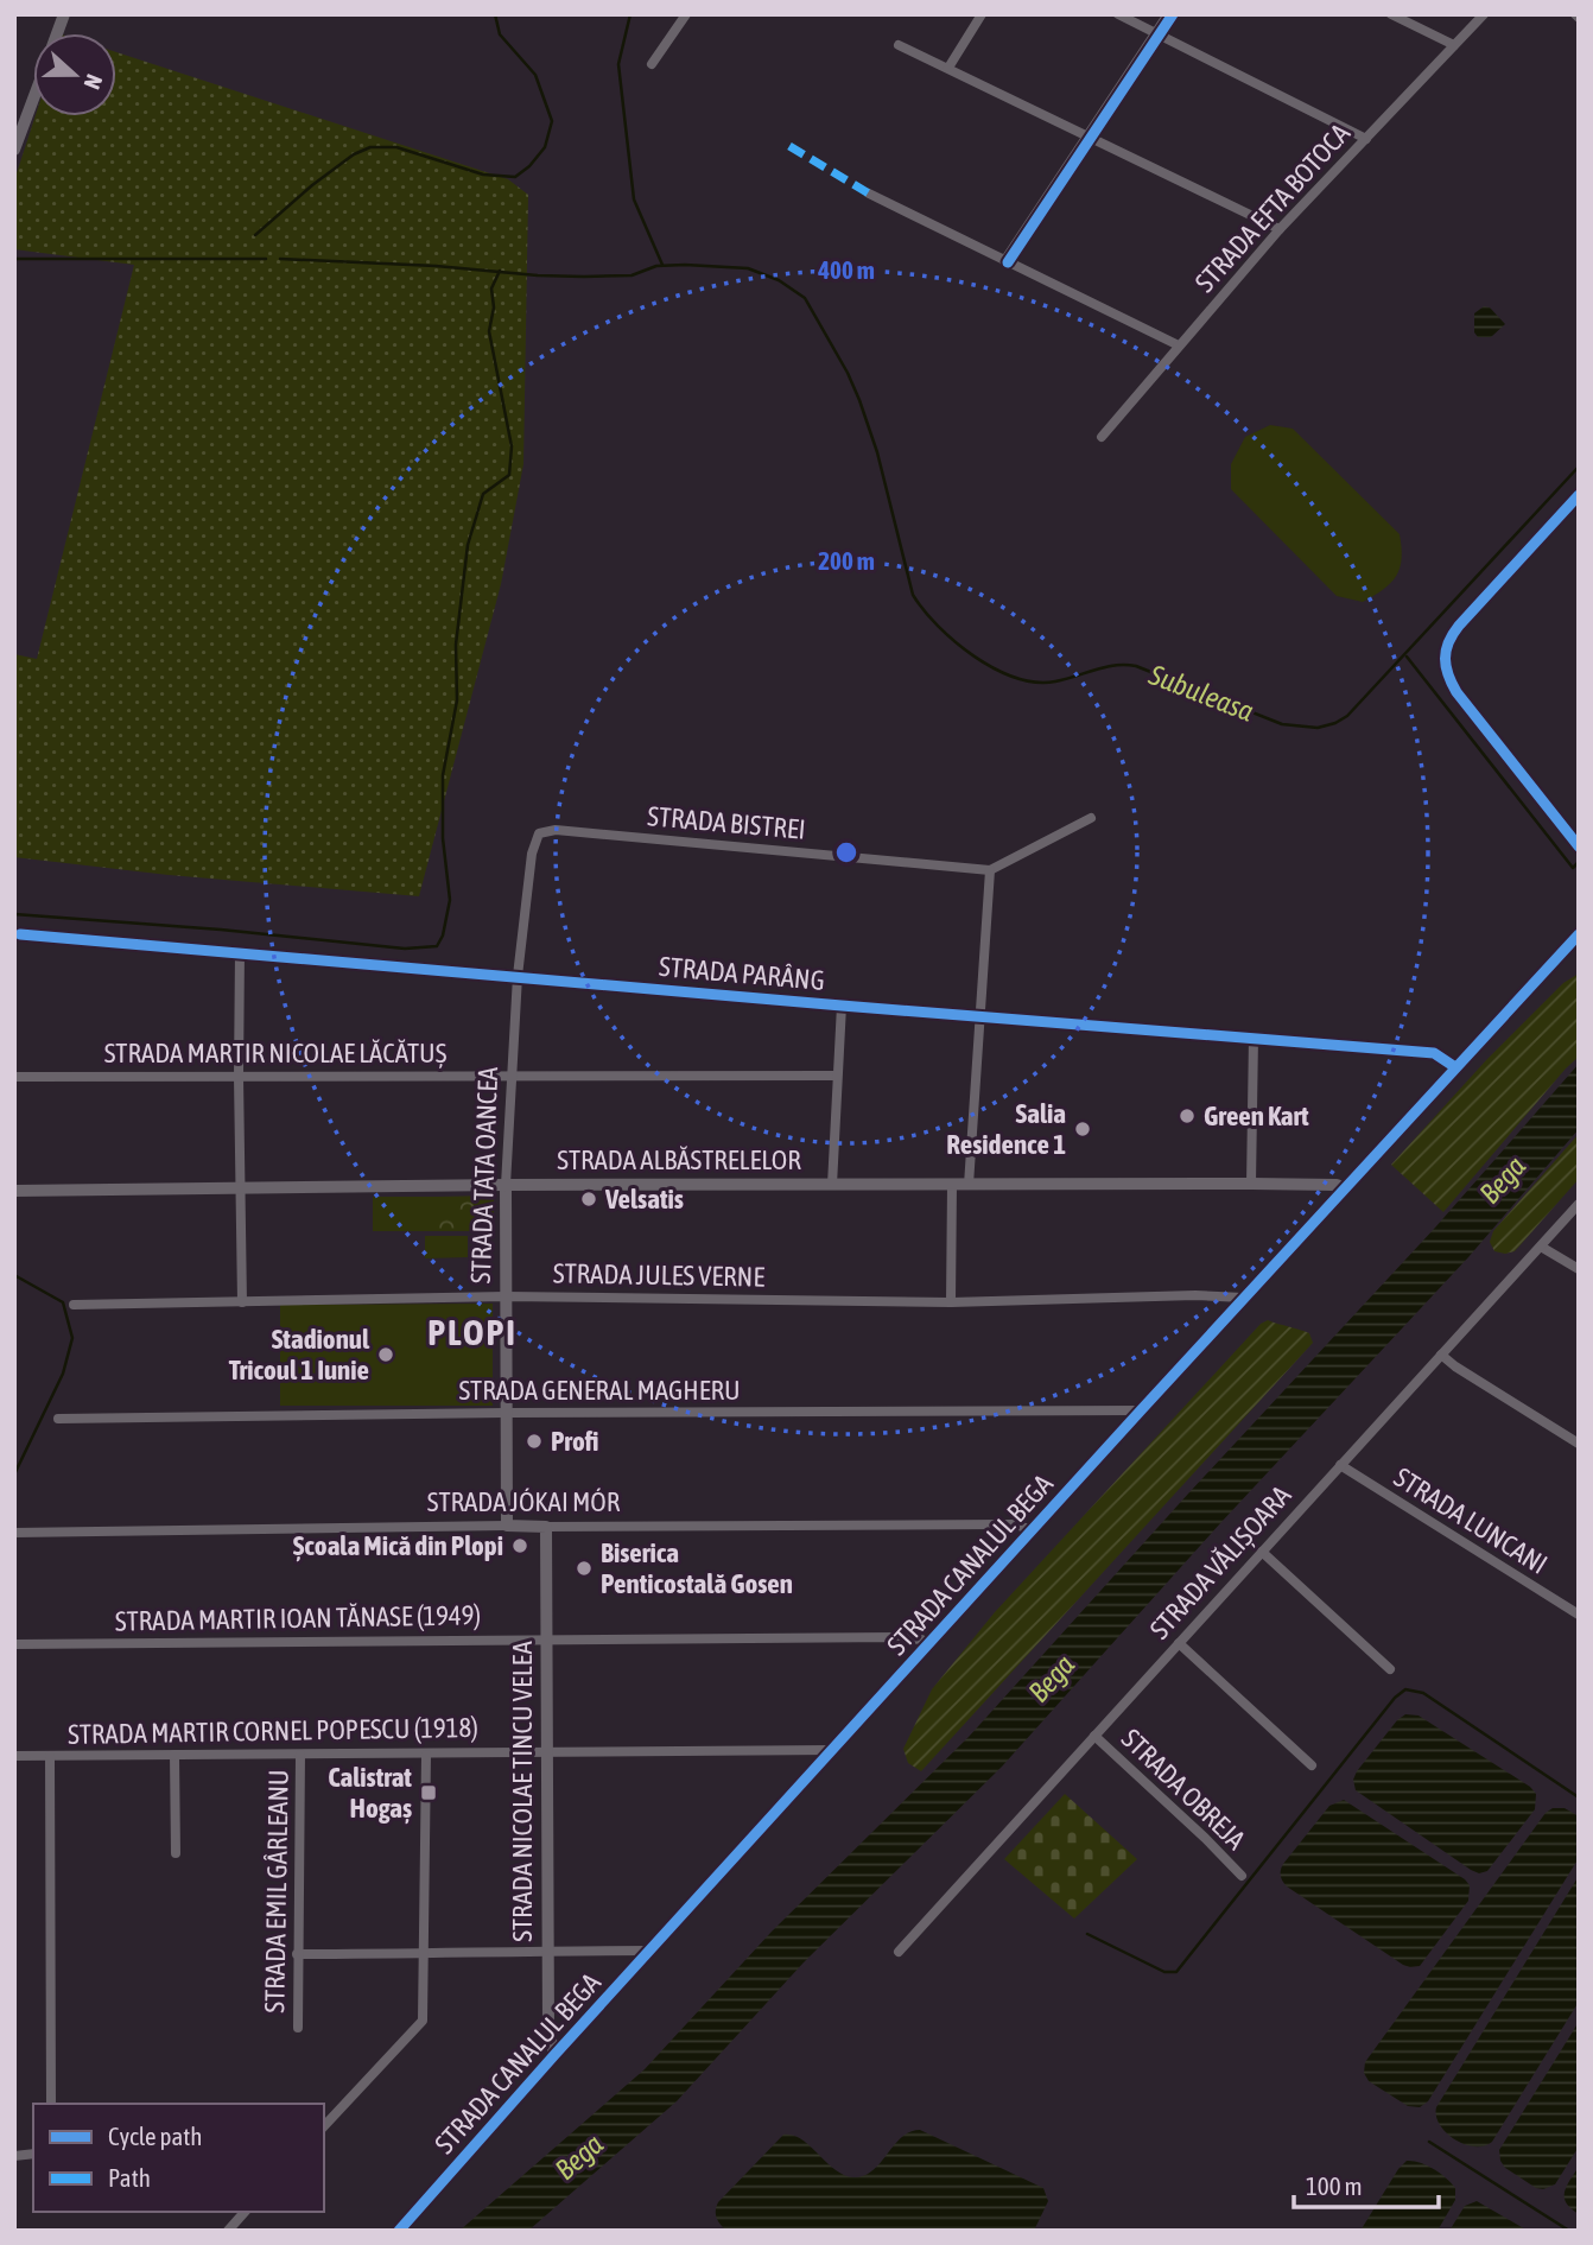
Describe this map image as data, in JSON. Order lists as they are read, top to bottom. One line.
{"streets":{"street":["STRADA EFTA BOTOCA","STRADA BISTREI","STRADA PARÂNG","STRADA MARTIR NICOLAE LĂCĂTUȘ","STRADA ALBĂSTRELELOR","STRADA TATA OANCEA","STRADA JULES VERNE","STRADA GENERAL MAGHERU","STRADA JÓKAI MÓR","STRADA LUNCANI","STRADA VĂLIȘOARA","STRADA CANALUL BEGA","STRADA MARTIR IOAN TĂNASE (1949)","STRADA MARTIR CORNEL POPESCU (1918)","STRADA OBREJA","STRADA NICOLAE TINCU VELEA","STRADA EMIL GÂRLEANU"]},"crossings":[["STRADA BISTREI","STRADA PARÂNG"],["STRADA BISTREI","STRADA TATA OANCEA"],["STRADA PARÂNG","STRADA TATA OANCEA"],["STRADA PARÂNG","STRADA CANALUL BEGA"],["STRADA MARTIR NICOLAE LĂCĂTUȘ","STRADA TATA OANCEA"],["STRADA ALBĂSTRELELOR","STRADA TATA OANCEA"],["STRADA ALBĂSTRELELOR","STRADA CANALUL BEGA"],["STRADA TATA OANCEA","STRADA JULES VERNE"],["STRADA TATA OANCEA","STRADA GENERAL MAGHERU"],["STRADA TATA OANCEA","STRADA JÓKAI MÓR"],["STRADA JULES VERNE","STRADA CANALUL BEGA"],["STRADA GENERAL MAGHERU","STRADA CANALUL BEGA"],["STRADA JÓKAI MÓR","STRADA CANALUL BEGA"],["STRADA JÓKAI MÓR","STRADA NICOLAE TINCU VELEA"],["STRADA LUNCANI","STRADA VĂLIȘOARA"],["STRADA VĂLIȘOARA","STRADA OBREJA"],["STRADA CANALUL BEGA","STRADA MARTIR IOAN TĂNASE (1949)"],["STRADA CANALUL BEGA","STRADA MARTIR CORNEL POPESCU (1918)"],["STRADA CANALUL BEGA","STRADA NICOLAE TINCU VELEA"],["STRADA MARTIR IOAN TĂNASE (1949)","STRADA NICOLAE TINCU VELEA"],["STRADA MARTIR CORNEL POPESCU (1918)","STRADA NICOLAE TINCU VELEA"],["STRADA MARTIR CORNEL POPESCU (1918)","STRADA EMIL GÂRLEANU"]],"districts":["PLOPI"],"water":["Subuleasa","Bega"],"places":{"other":["Green Kart","Salia Residence 1","Velsatis","Stadionul Tricoul 1 Iunie","Profi","Școala Mică din Plopi","Biserica Penticostală Gosen"],"transit":["Calistrat Hogaș"]},"legend":["Cycle path","Path"],"scale_bar":"100 m","north":"right","rings":["400 m","200 m"]}
